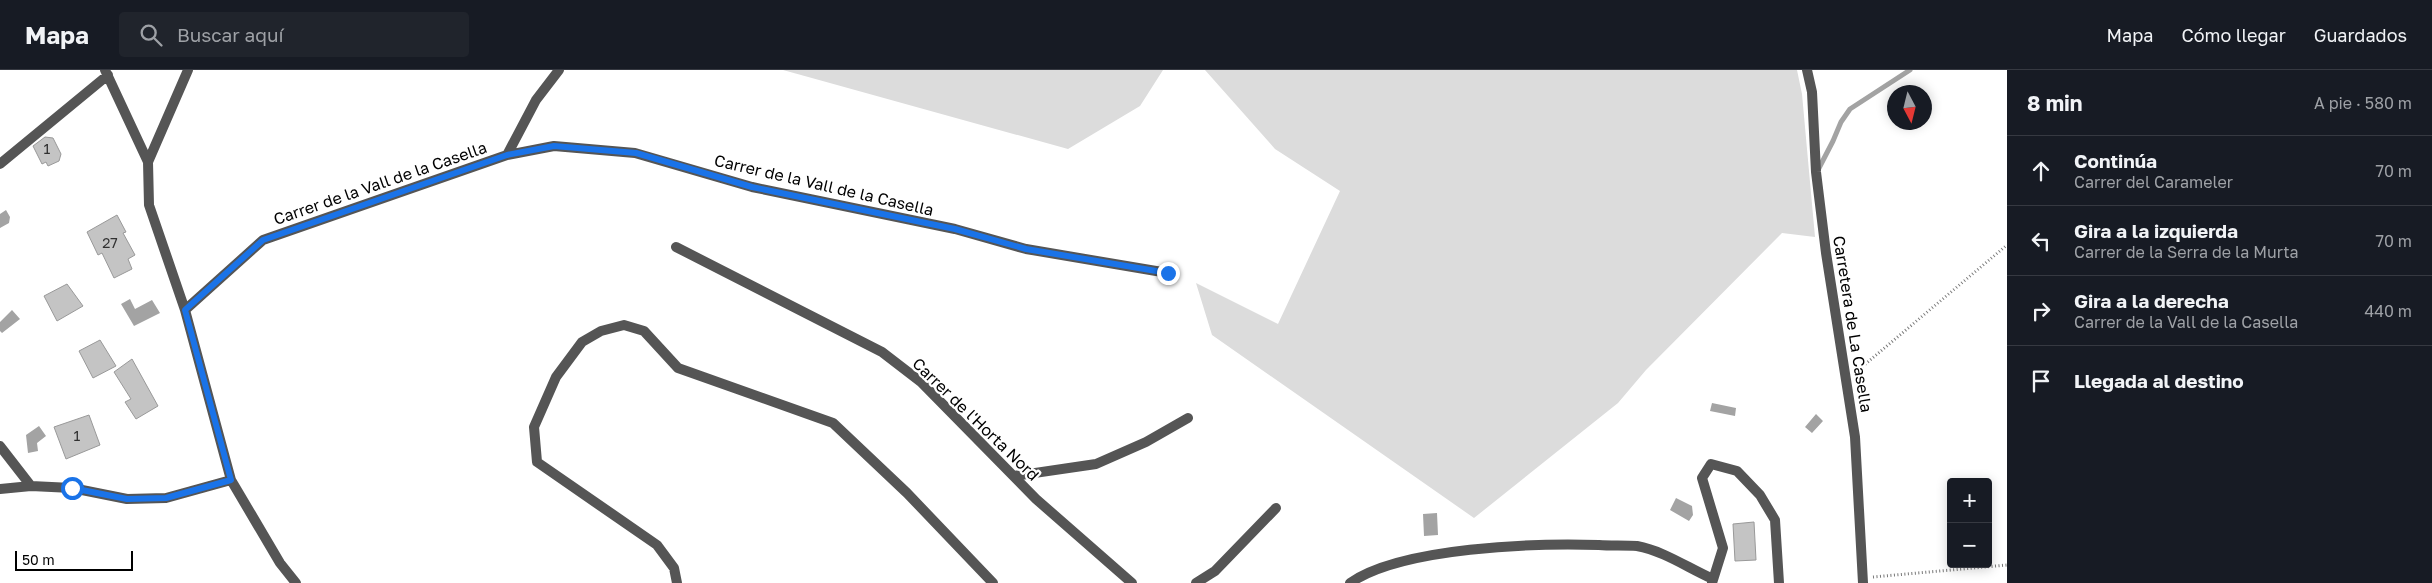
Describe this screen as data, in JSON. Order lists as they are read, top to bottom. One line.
{"streets":{"street":["Carrer de la Vall de la Casella","Carretera de La Casella","Carrer de l'Horta Nord"]},"house_numbers":["1","27","1"],"scale_bar":"50 m","north":"bottom","page":{"header":"Mapa","search":"Buscar aquí","nav":["Mapa","Cómo llegar","Guardados"],"heading":["8 min","A pie · 580 m"],"list":[["Continúa","Carrer del Carameler","70 m"],["Gira a la izquierda","Carrer de la Serra de la Murta","70 m"],["Gira a la derecha","Carrer de la Vall de la Casella","440 m"],"Llegada al destino"],"map_buttons":["+","−"],"scale":"50 m"}}
